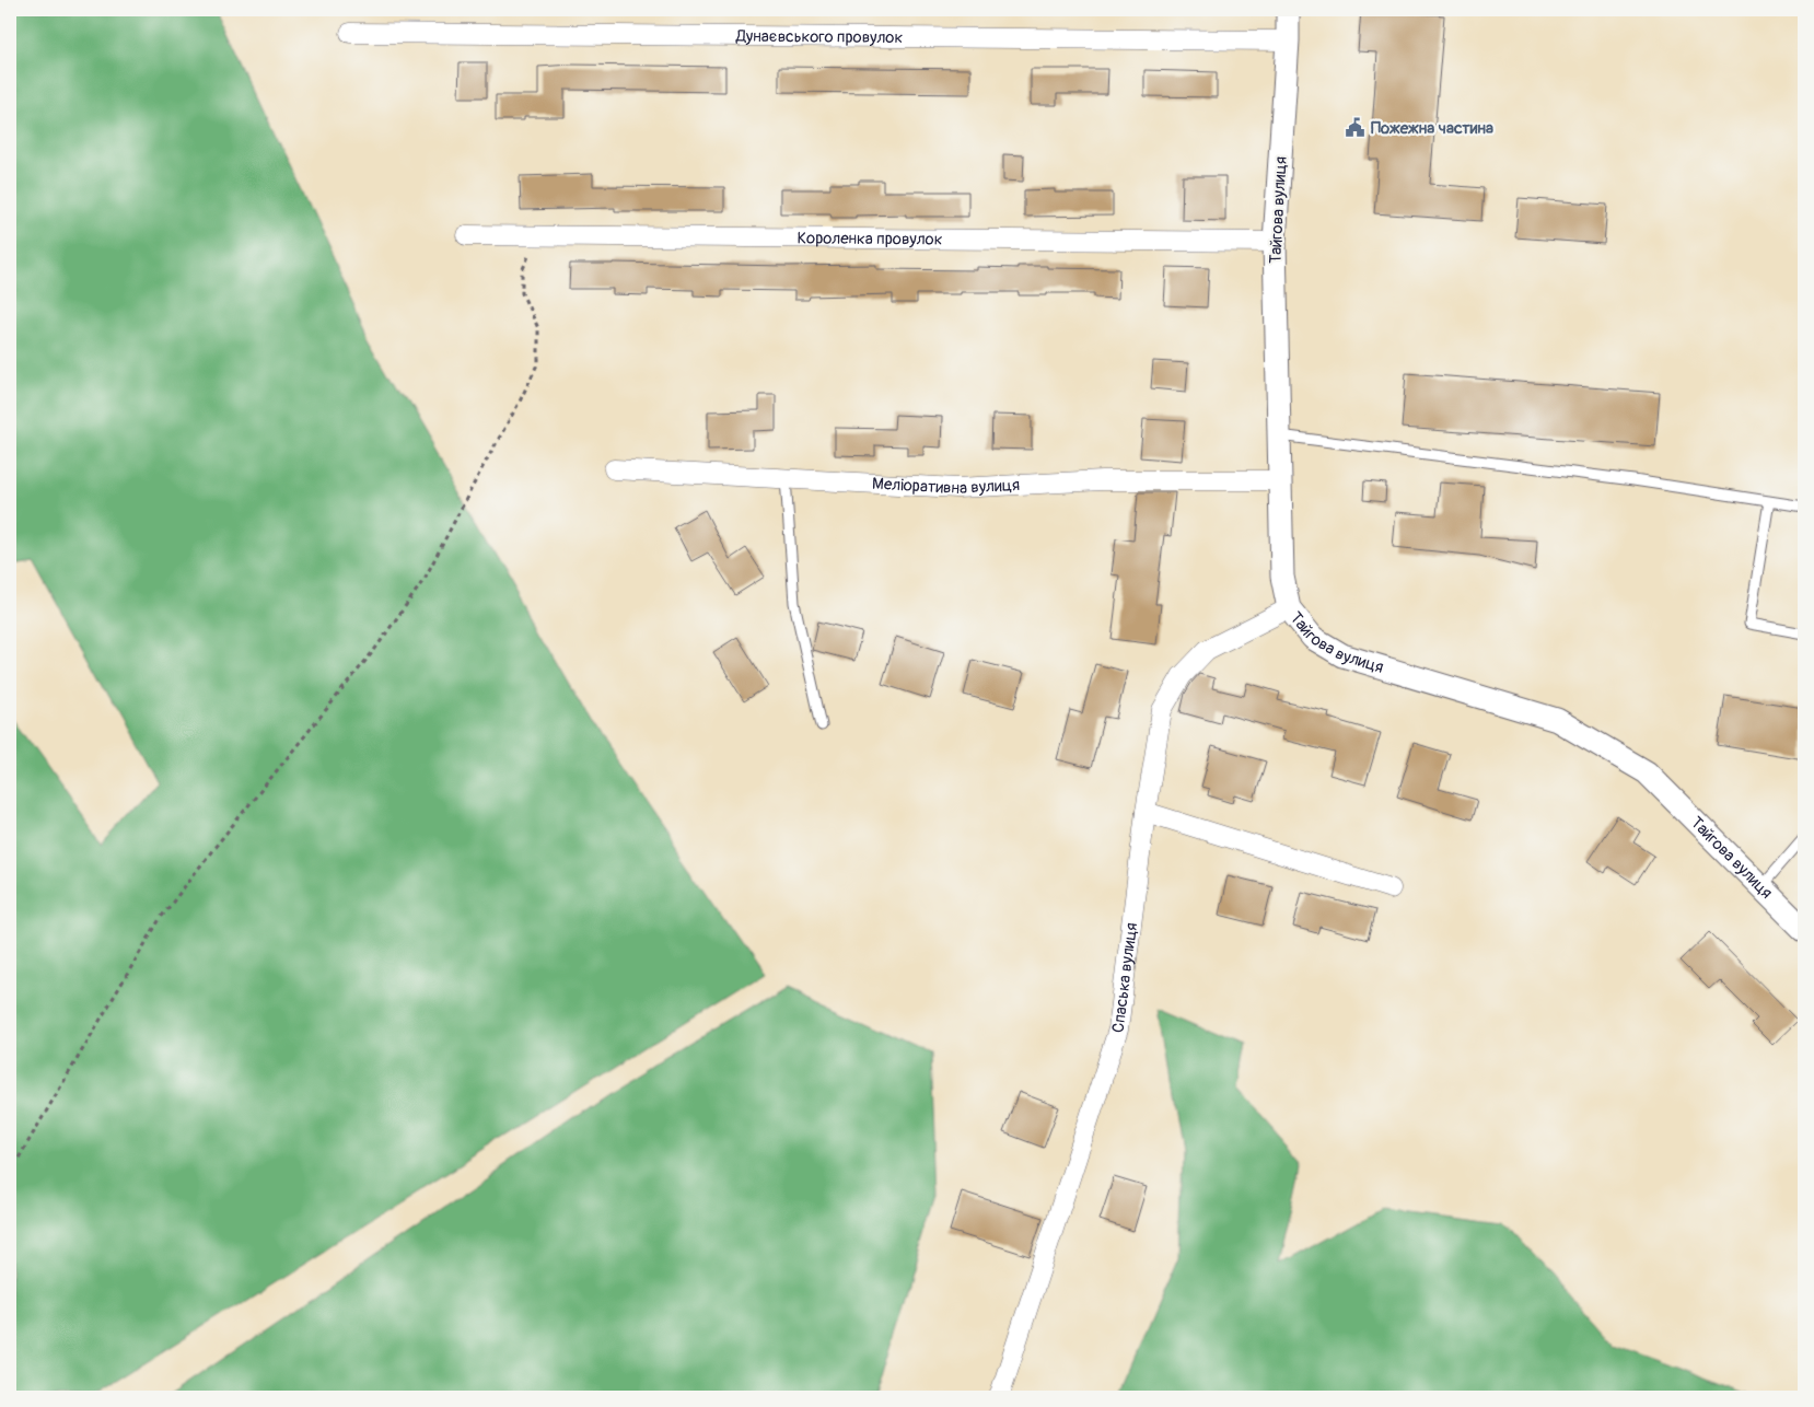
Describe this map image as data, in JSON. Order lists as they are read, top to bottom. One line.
{"streets":{"street":["Дунаєвського провулок","Тайгова вулиця","Короленка провулок","Меліоративна вулиця","Спаська вулиця"]},"crossings":[["Дунаєвського провулок","Тайгова вулиця"],["Тайгова вулиця","Короленка провулок"],["Тайгова вулиця","Меліоративна вулиця"],["Тайгова вулиця","Спаська вулиця"]],"places":{"public building":["Пожежна частина"]}}
